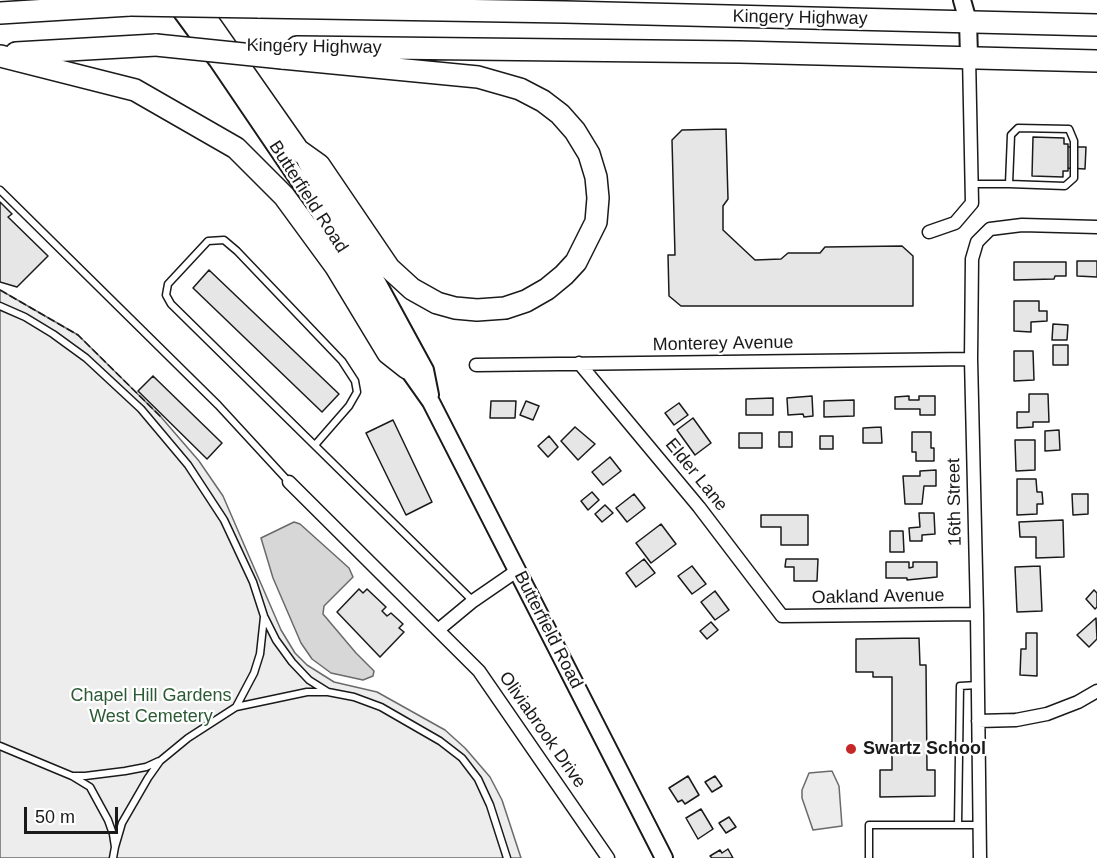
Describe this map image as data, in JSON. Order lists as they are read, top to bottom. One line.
{"streets":{"highway":["Kingery Highway","Butterfield Road"],"street":["Monterey Avenue","Elder Lane","16th Street","Oakland Avenue","Oliviabrook Drive"]},"crossings":[["Monterey Avenue","Elder Lane"],["Monterey Avenue","16th Street"],["Elder Lane","Oakland Avenue"],["16th Street","Oakland Avenue"]],"parks":["Chapel Hill Gardens West Cemetery"],"places":["Swartz School"],"scale_bar":"50 m"}
